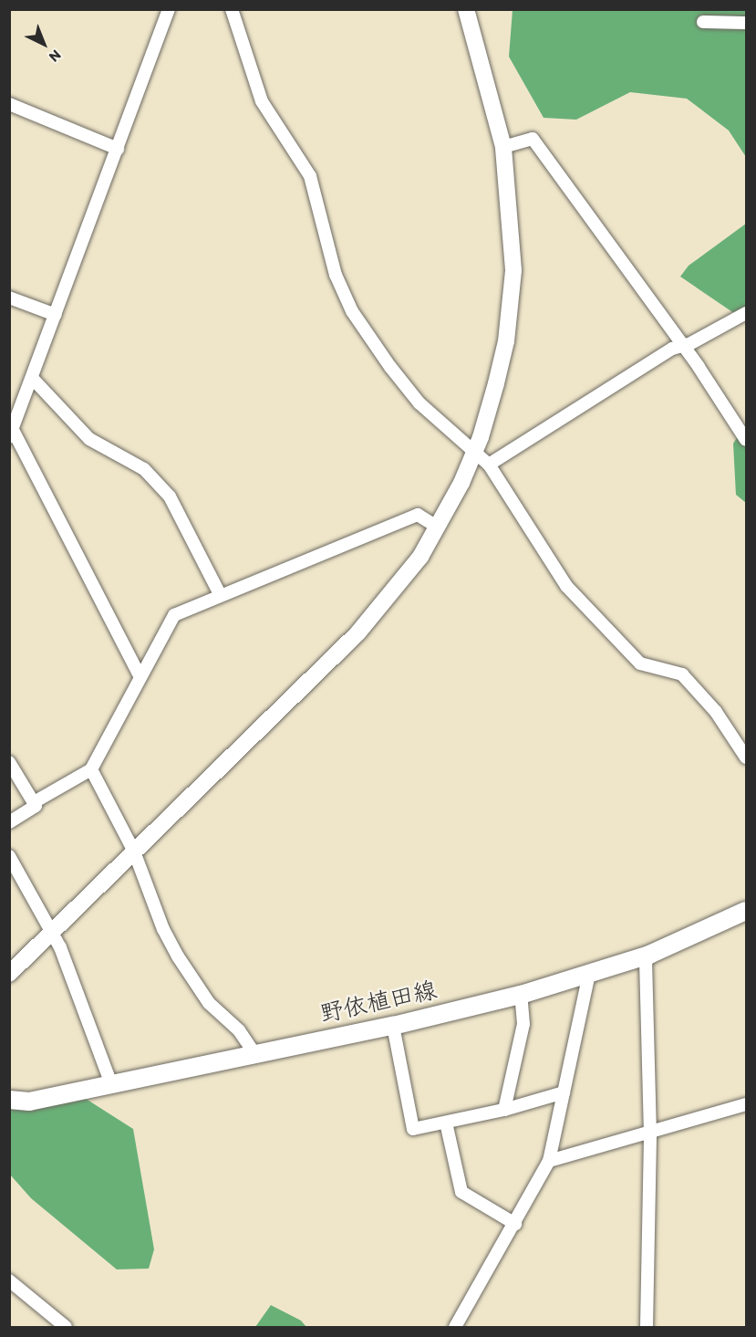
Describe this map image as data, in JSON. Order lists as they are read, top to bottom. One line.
{"streets":{"main road":["野依植田線"]},"north":"bottom right"}
